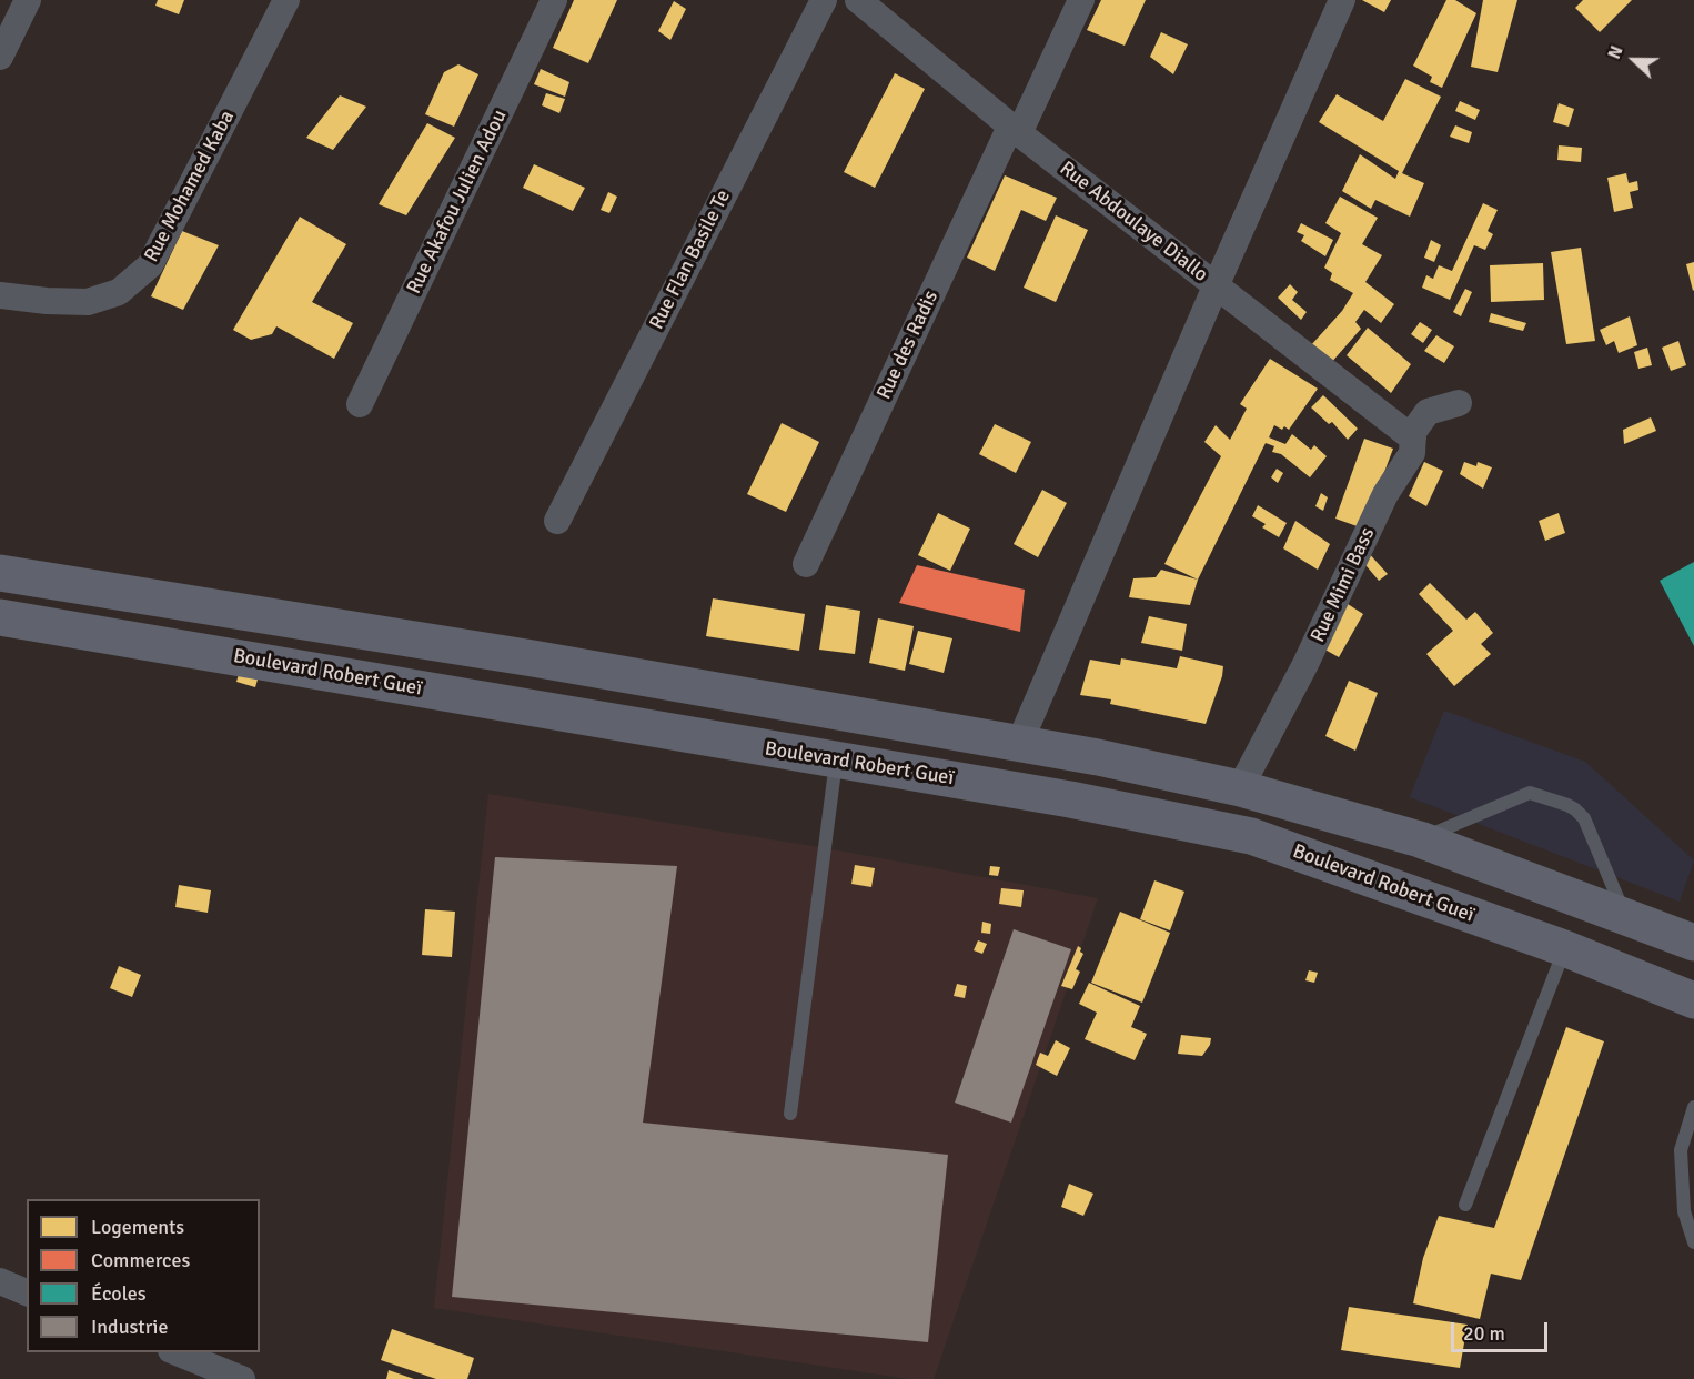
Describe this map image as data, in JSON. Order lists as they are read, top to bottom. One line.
{"streets":{"main road":["Boulevard Robert Gueï"],"street":["Rue Mohamed Kaba","Rue Akafou Julien Adou","Rue Abdoulaye Diallo","Rue Flan Basile Te","Rue des Radis","Rue Mimi Bass"]},"crossings":[["Rue Abdoulaye Diallo","Rue des Radis"],["Rue Abdoulaye Diallo","Rue Mimi Bass"]],"legend":["Logements","Commerces","Écoles","Industrie"],"scale_bar":"20 m","north":"left"}
